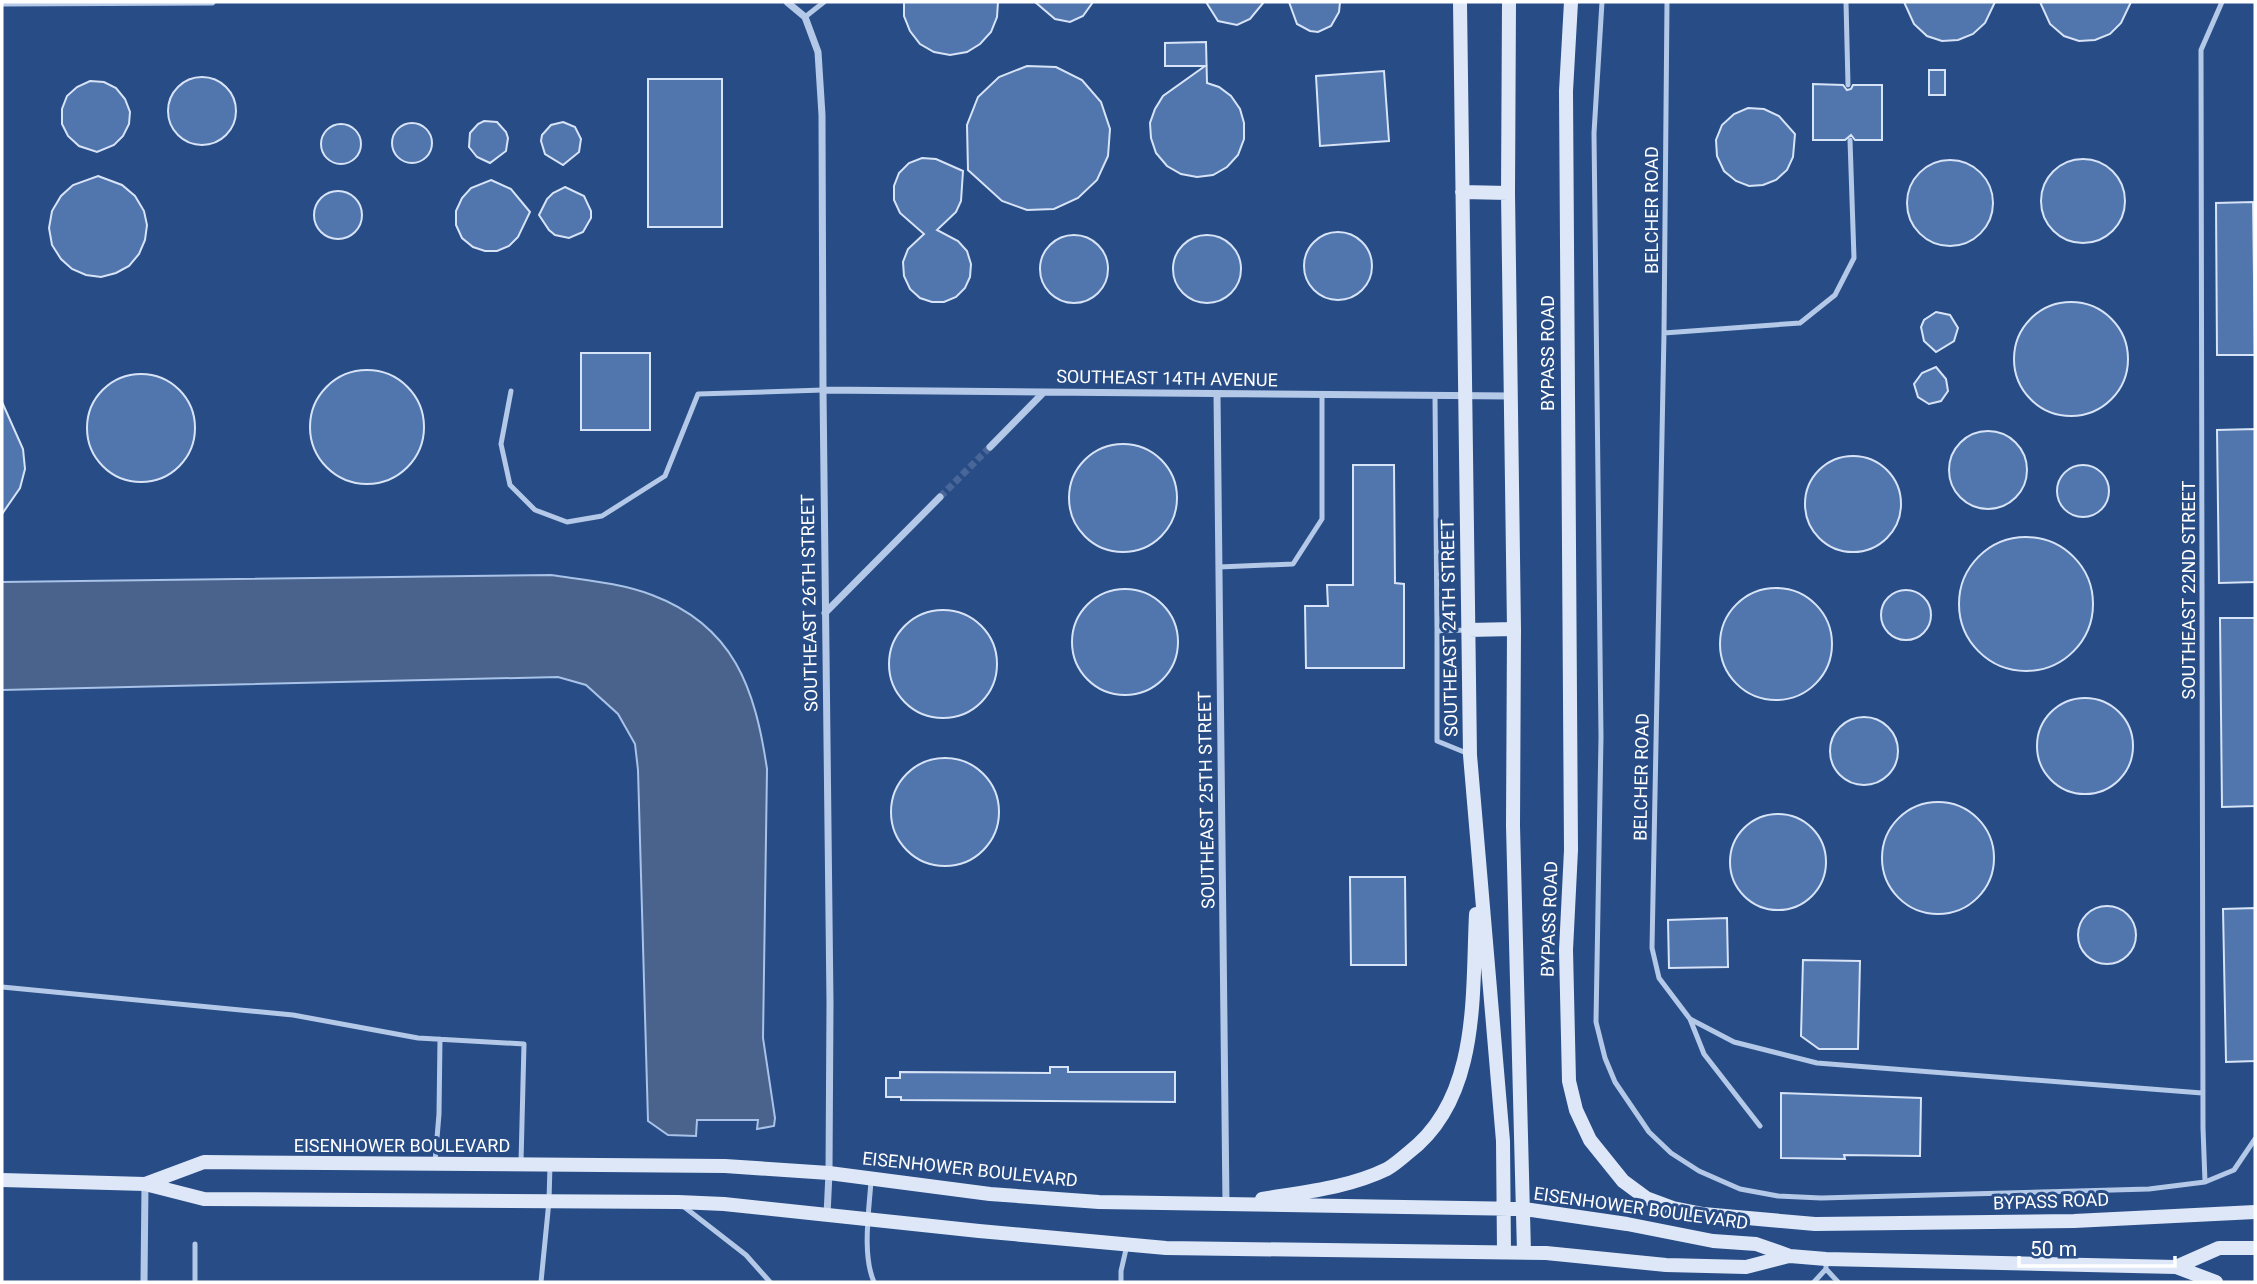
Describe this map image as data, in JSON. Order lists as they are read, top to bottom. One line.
{"streets":{"street":["BYPASS ROAD","SOUTHEAST 14TH AVENUE","SOUTHEAST 26TH STREET","SOUTHEAST 24TH STREET","SOUTHEAST 25TH STREET","EISENHOWER BOULEVARD"],"lane":["BELCHER ROAD","SOUTHEAST 22ND STREET"]},"crossings":[["BELCHER ROAD","SOUTHEAST 22ND STREET"],["SOUTHEAST 14TH AVENUE","SOUTHEAST 26TH STREET"],["SOUTHEAST 14TH AVENUE","SOUTHEAST 24TH STREET"],["SOUTHEAST 14TH AVENUE","SOUTHEAST 25TH STREET"],["SOUTHEAST 26TH STREET","EISENHOWER BOULEVARD"],["SOUTHEAST 24TH STREET","EISENHOWER BOULEVARD"],["SOUTHEAST 25TH STREET","EISENHOWER BOULEVARD"]],"scale_bar":"50 m"}
